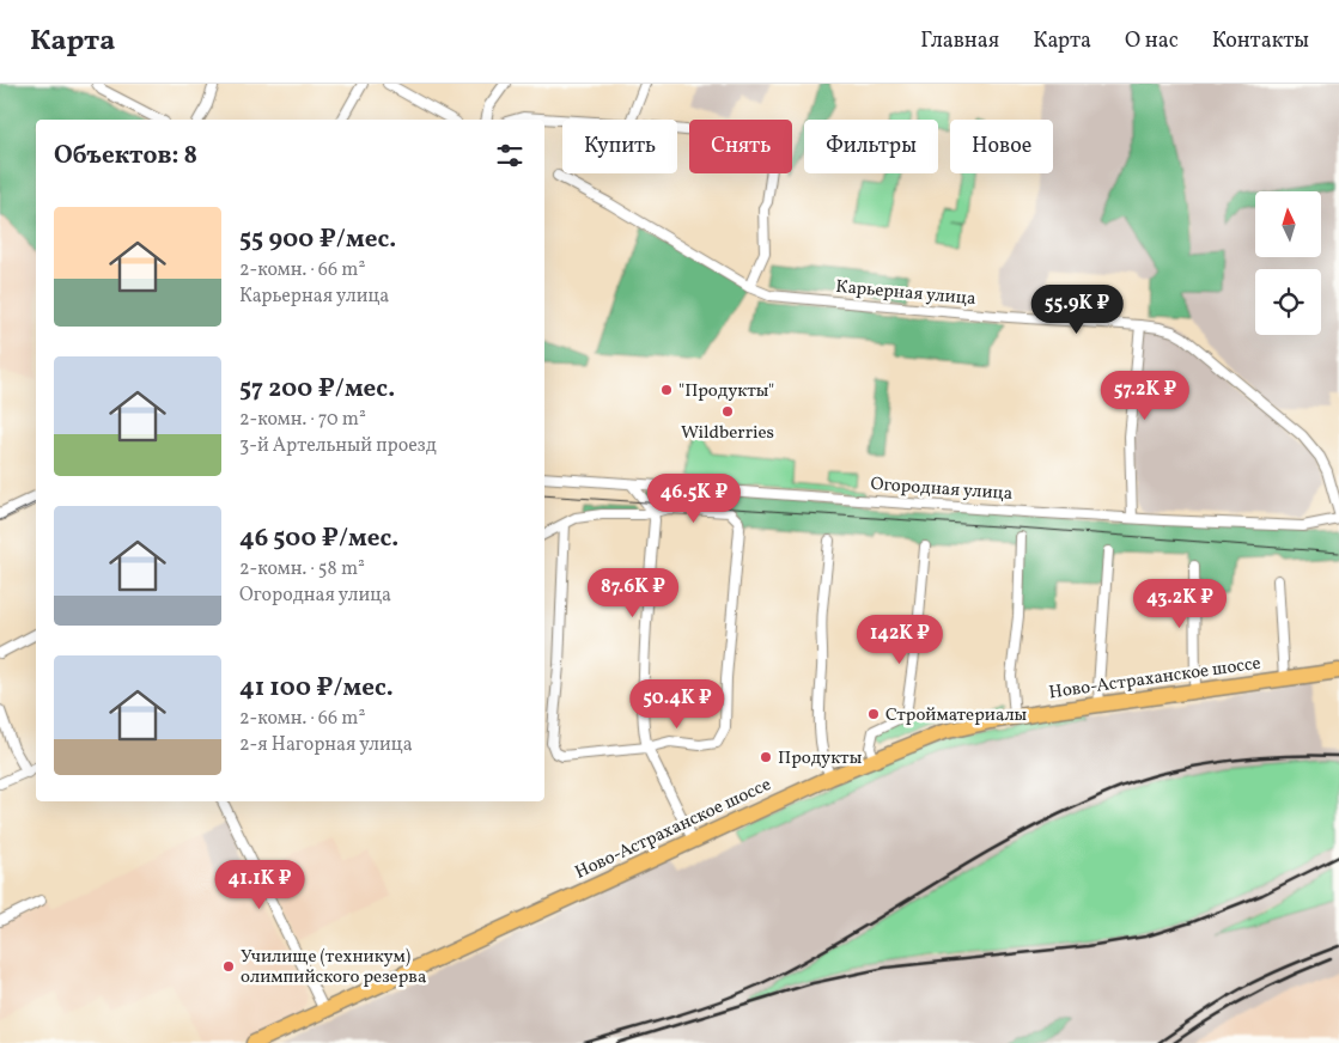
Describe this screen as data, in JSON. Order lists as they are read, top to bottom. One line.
{"streets":{"main road":["Ново-Астраханское шоссе"],"street":["Карьерная улица","Огородная улица"]},"places":["\"Продукты\"","Wildberries","Стройматериалы","Продукты","Училище (техникум) олимпийского резерва"],"north":"top","page":{"header":"Карта","nav":["Главная","Карта","О нас","Контакты"],"chip":["Купить","Снять","Фильтры","Новое"],"heading":"Объектов: 8","list":[{"name":"55 900 ₽/мес.","note":"2-комн. · 66 m² · Карьерная улица"},{"name":"57 200 ₽/мес.","note":"2-комн. · 70 m² · 3-й Артельный проезд"},{"name":"46 500 ₽/мес.","note":"2-комн. · 58 m² · Огородная улица"},{"name":"41 100 ₽/мес.","note":"2-комн. · 66 m² · 2-я Нагорная улица"}],"price":["55.9K ₽","57.2K ₽","46.5K ₽","87.6K ₽","43.2K ₽","142K ₽","50.4K ₽","41.1K ₽"]}}
